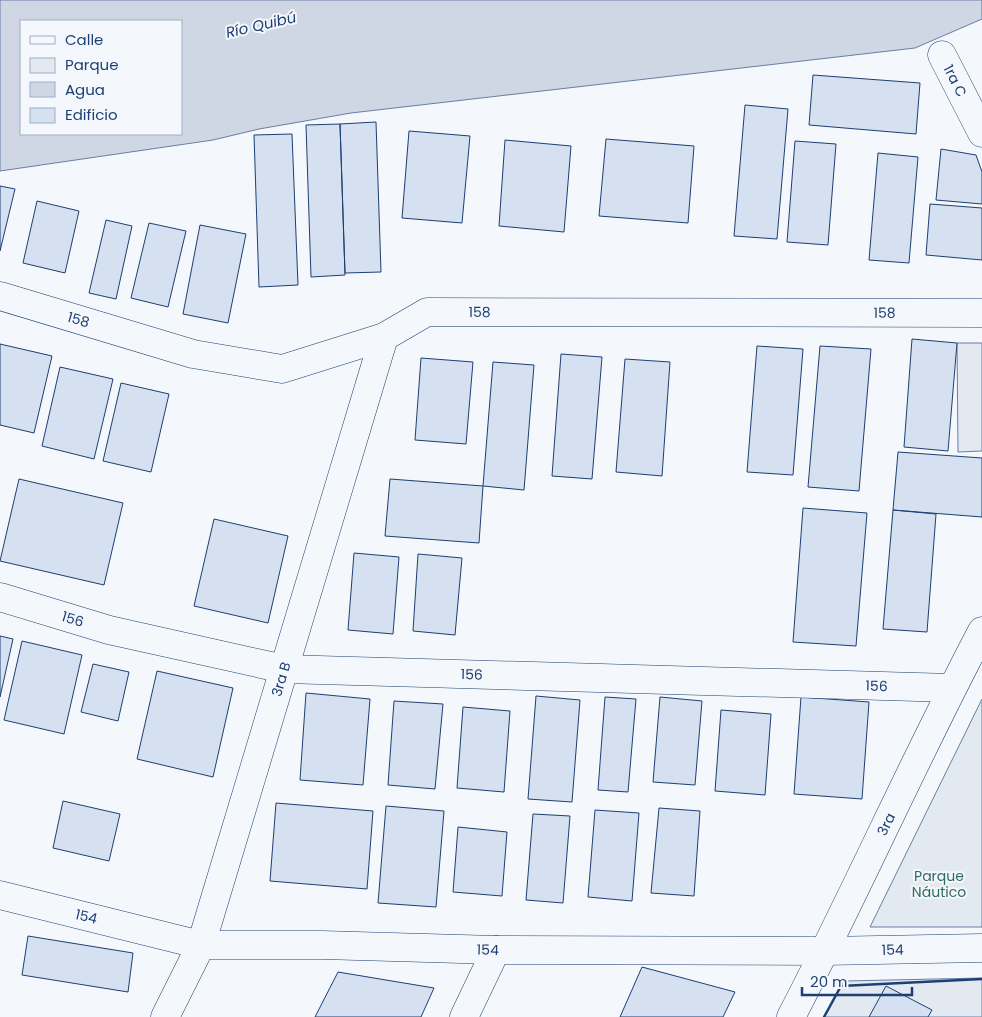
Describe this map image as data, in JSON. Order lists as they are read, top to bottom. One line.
{"streets":{"street":["1ra C","158","156","3ra B","3ra","154"]},"crossings":[["158","3ra B"],["156","3ra B"],["156","3ra"],["3ra B","154"],["3ra","154"]],"water":["Río Quibú"],"parks":["Parque Náutico"],"legend":["Calle","Parque","Agua","Edificio"],"scale_bar":"20 m"}
